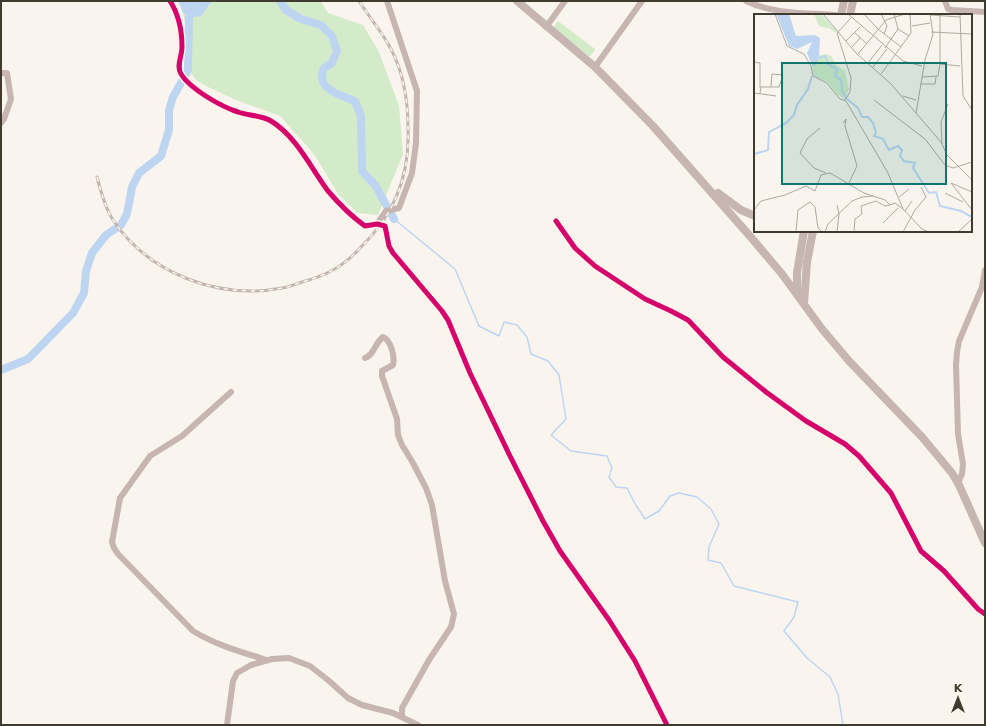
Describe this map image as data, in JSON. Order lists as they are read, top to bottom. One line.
{"north":"top"}
